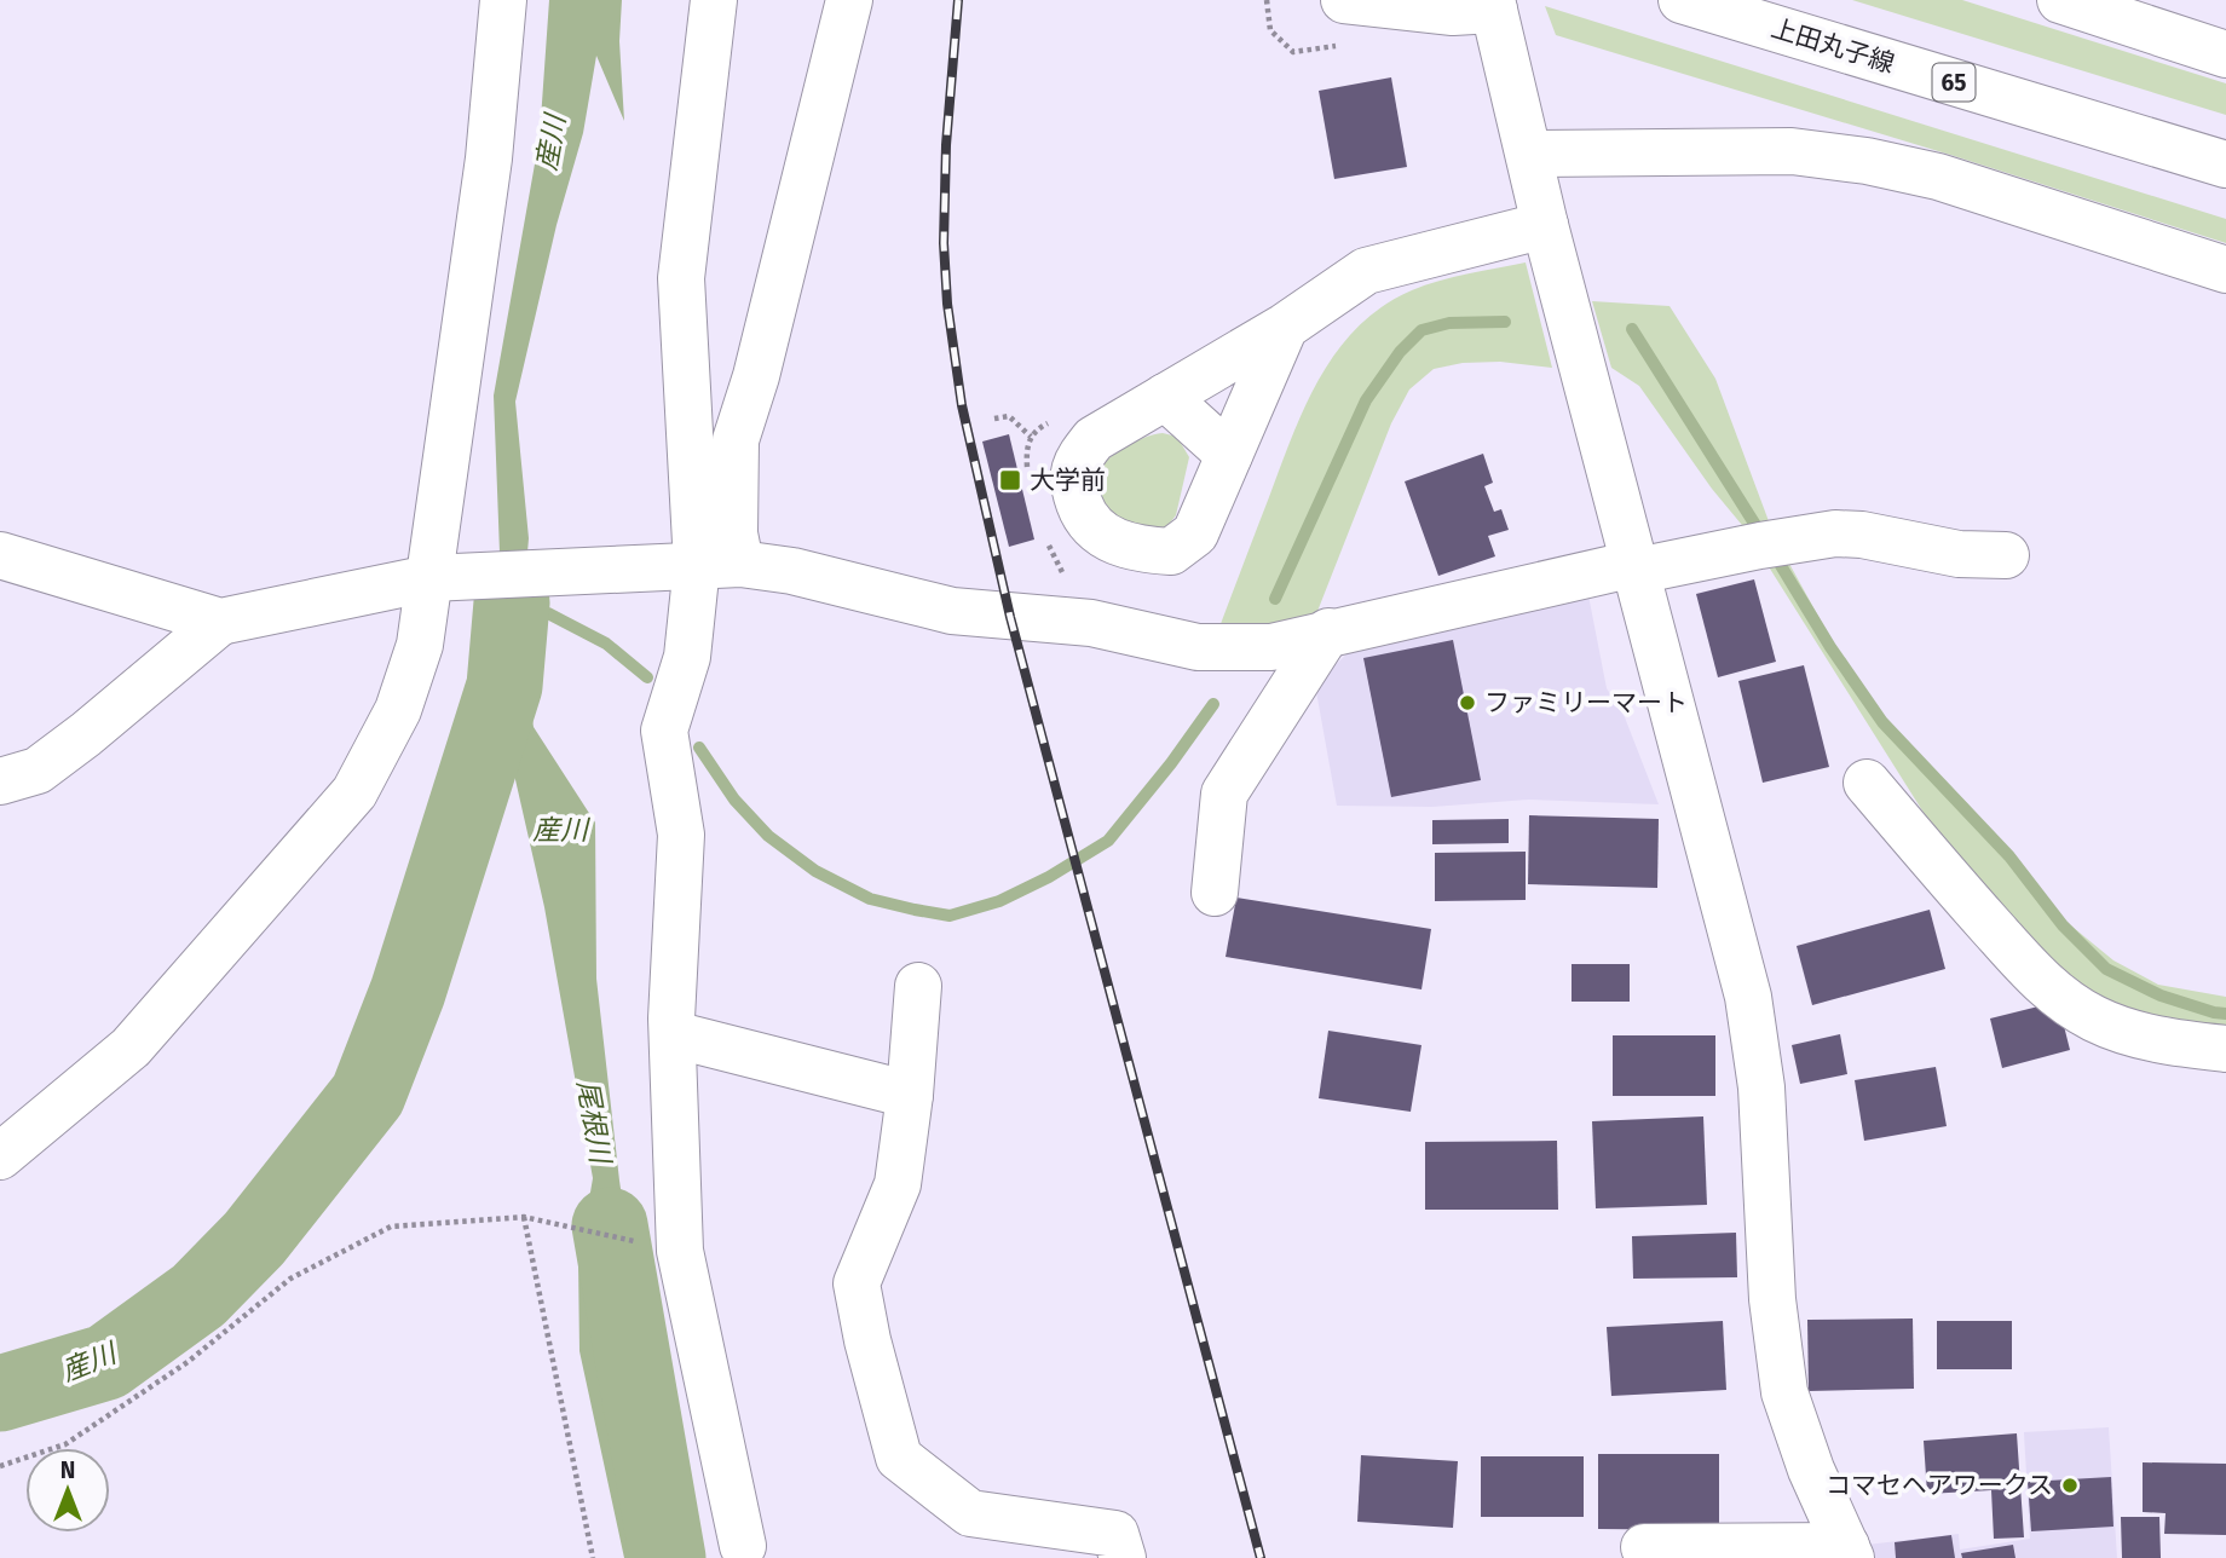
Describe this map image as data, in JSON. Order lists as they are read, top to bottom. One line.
{"streets":{"street":["上田丸子線","65"]},"water":["産川","尾根川"],"places":{"transit":["大学前"],"other":["ファミリーマート","コマセヘアワークス"]},"north":"top"}
